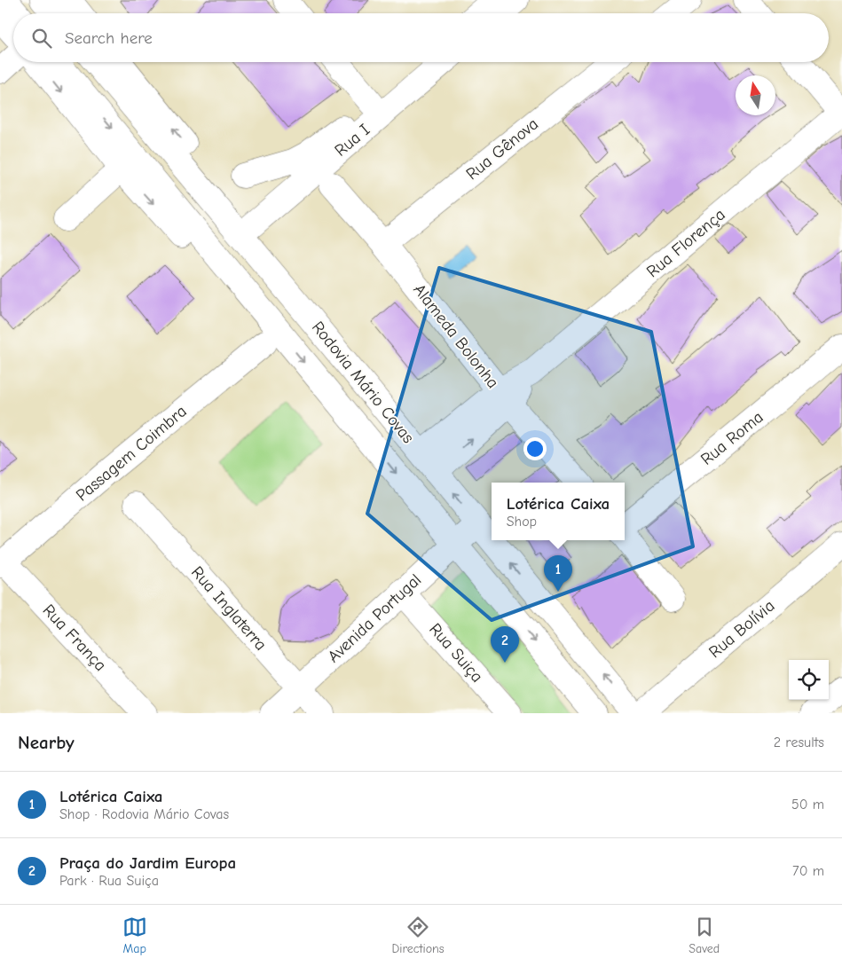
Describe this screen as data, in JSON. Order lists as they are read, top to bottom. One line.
{"streets":{"street":["Rua I","Rua Gênova","Rua Florença","Alameda Bolonha","Rodovia Mário Covas","Rua Roma","Passagem Coimbra","Rua Inglaterra","Avenida Portugal","Rua Bolívia","Rua França","Rua Suiça"]},"crossings":[["Rua I","Rodovia Mário Covas"],["Rua Gênova","Alameda Bolonha"],["Rua Florença","Alameda Bolonha"],["Rua Florença","Rodovia Mário Covas"],["Rodovia Mário Covas","Passagem Coimbra"],["Rodovia Mário Covas","Avenida Portugal"],["Passagem Coimbra","Rua França"],["Rua Inglaterra","Avenida Portugal"],["Avenida Portugal","Rua Suiça"]],"north":"top","page":{"search":"Search here","popup":["Lotérica Caixa","Shop"],"pins":["1","2"],"heading":["Nearby","2 results"],"list":[{"mark":"1","name":"Lotérica Caixa","note":"Shop · Rodovia Mário Covas","value":"50 m"},{"mark":"2","name":"Praça do Jardim Europa","note":"Park · Rua Suiça","value":"70 m"}],"nav":["Map","Directions","Saved"]}}
